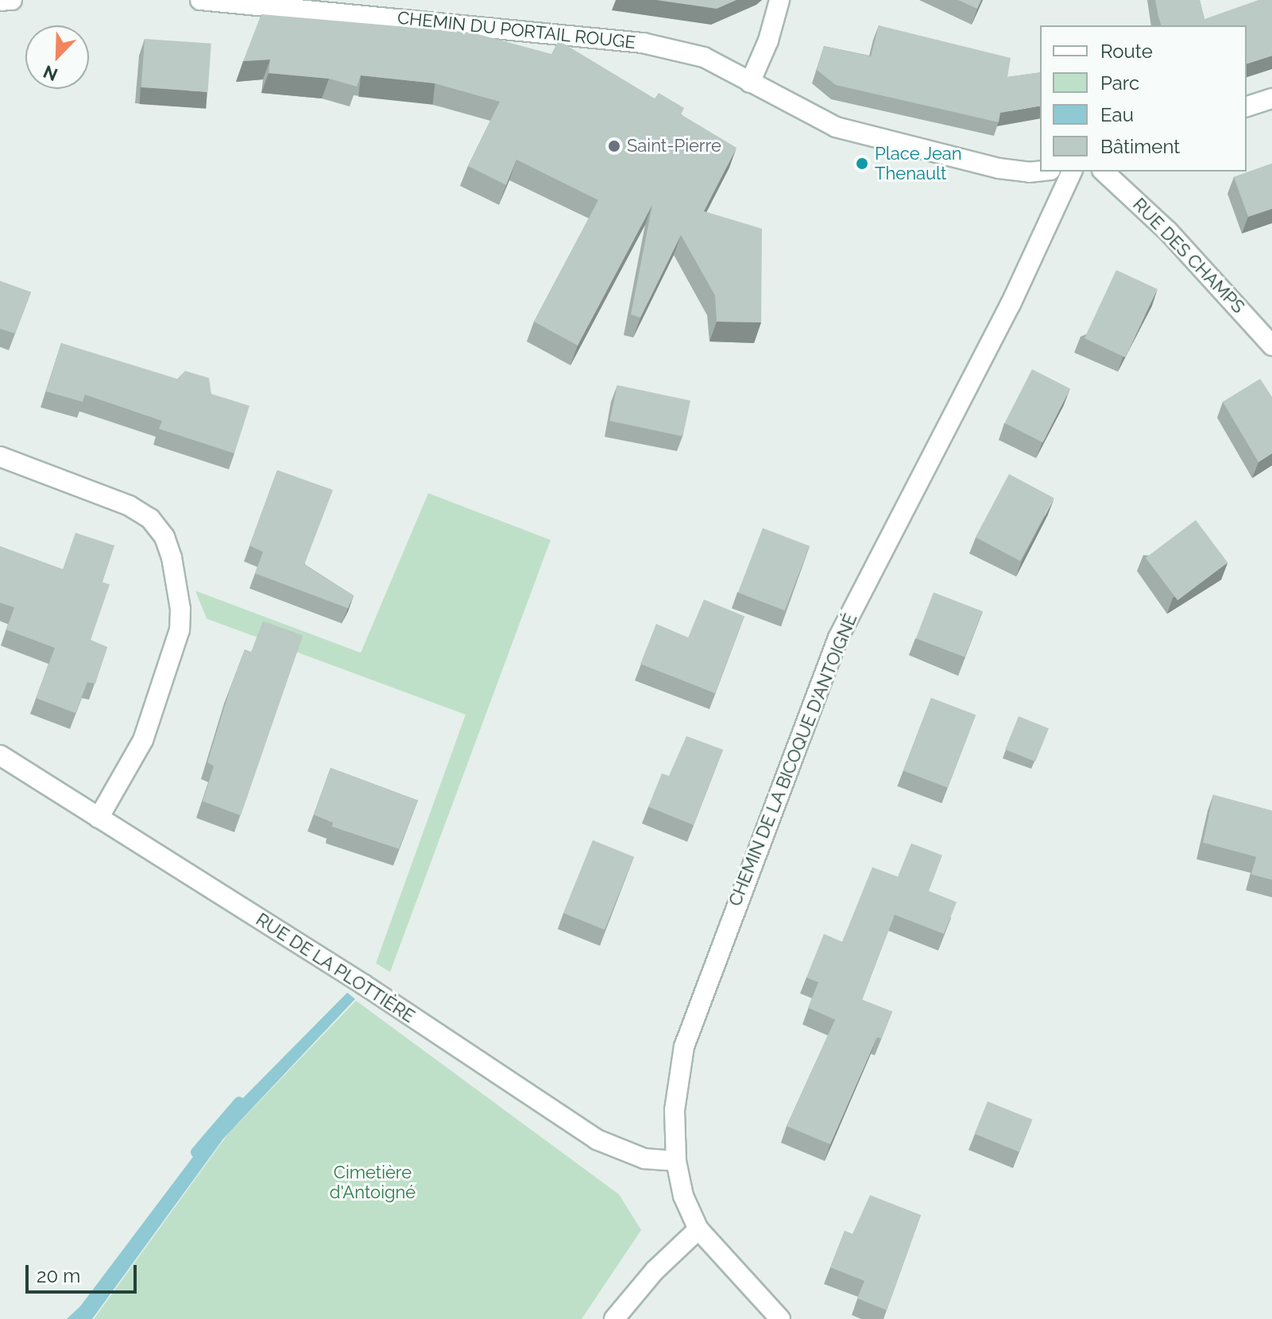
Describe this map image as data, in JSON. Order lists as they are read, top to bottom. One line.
{"streets":{"street":["CHEMIN DU PORTAIL ROUGE","RUE DES CHAMPS","CHEMIN DE LA BICOQUE D'ANTOIGNÉ","RUE DE LA PLOTTIÈRE"]},"crossings":[["CHEMIN DE LA BICOQUE D'ANTOIGNÉ","RUE DE LA PLOTTIÈRE"]],"parks":["Cimetière d'Antoigné"],"places":["Saint-Pierre","Place Jean Thenault"],"legend":["Route","Parc","Eau","Bâtiment"],"scale_bar":"20 m","north":"bottom left"}
